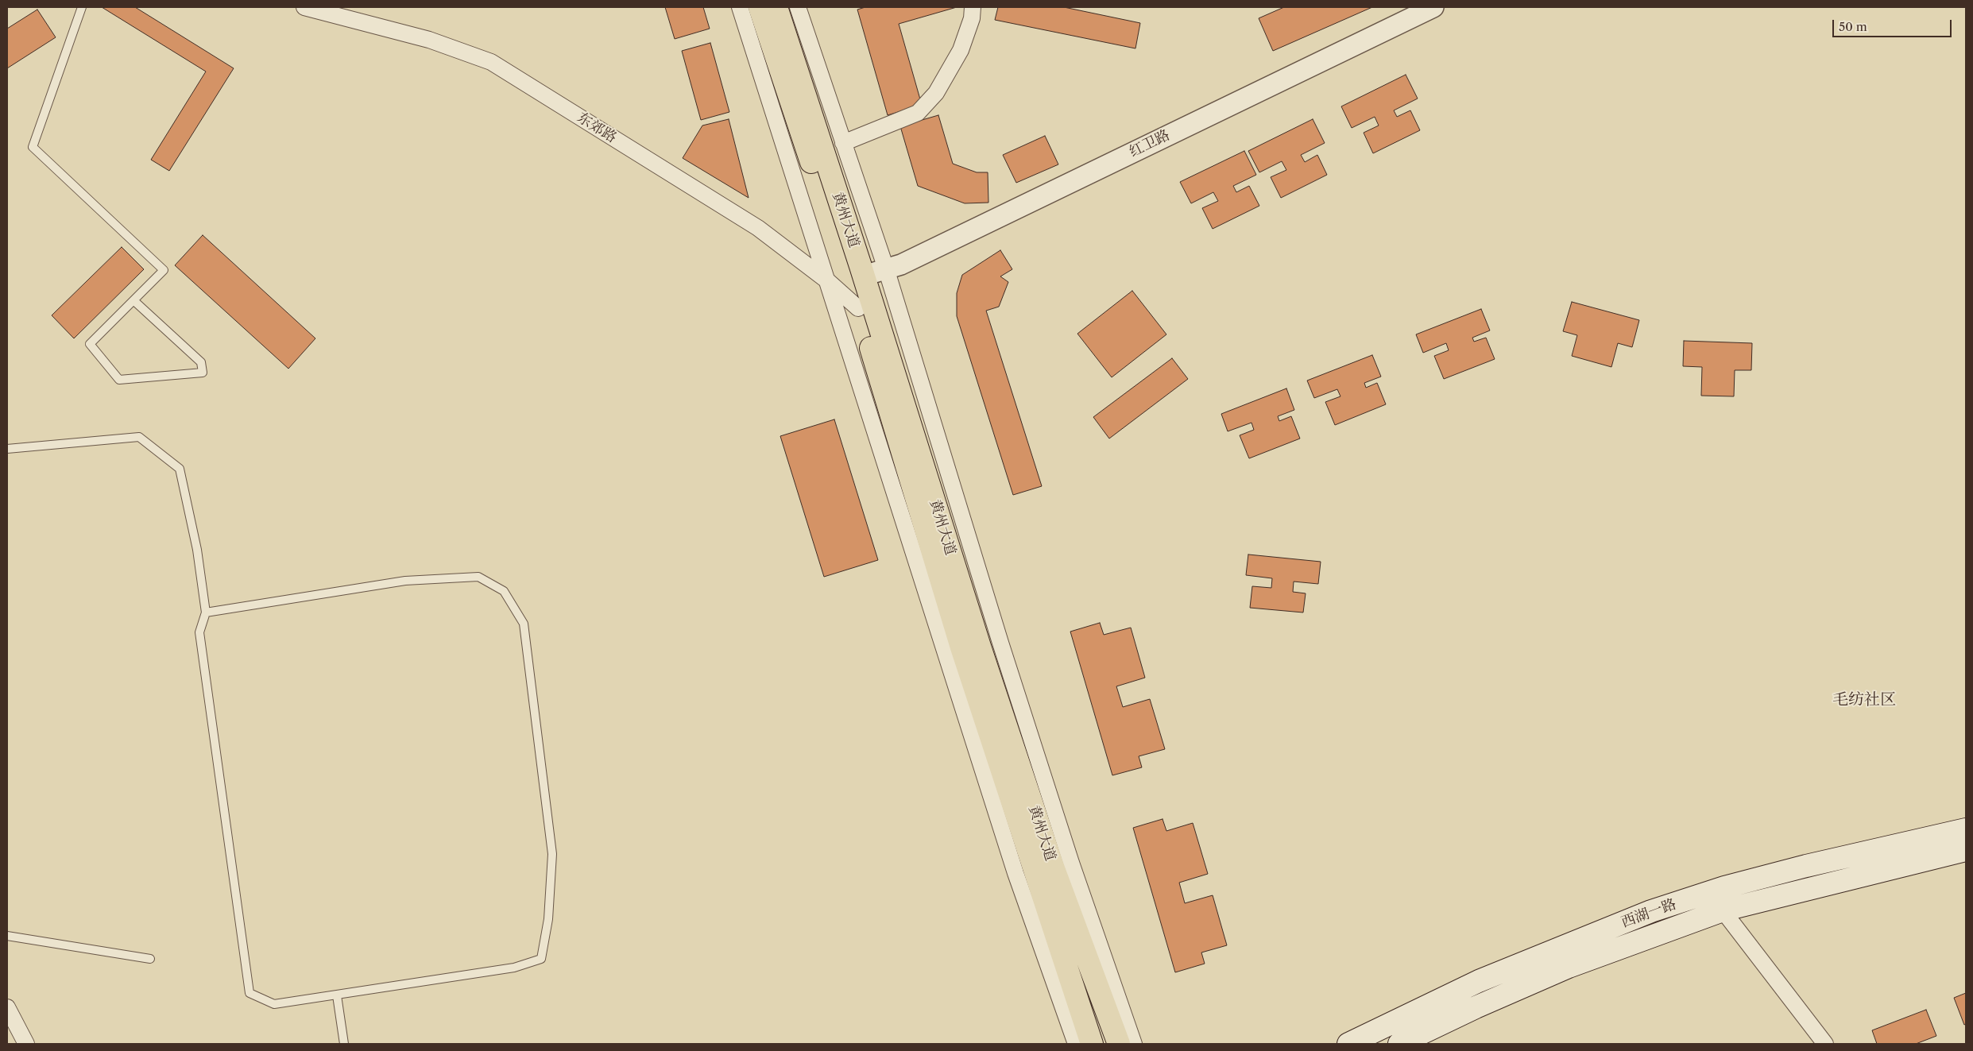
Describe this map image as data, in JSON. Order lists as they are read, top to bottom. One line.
{"streets":{"main road":["黄州大道","西湖一路"],"street":["东郊路","红卫路"]},"crossings":[["东郊路","黄州大道"],["红卫路","黄州大道"]],"districts":["毛纺社区"],"scale_bar":"50 m"}
